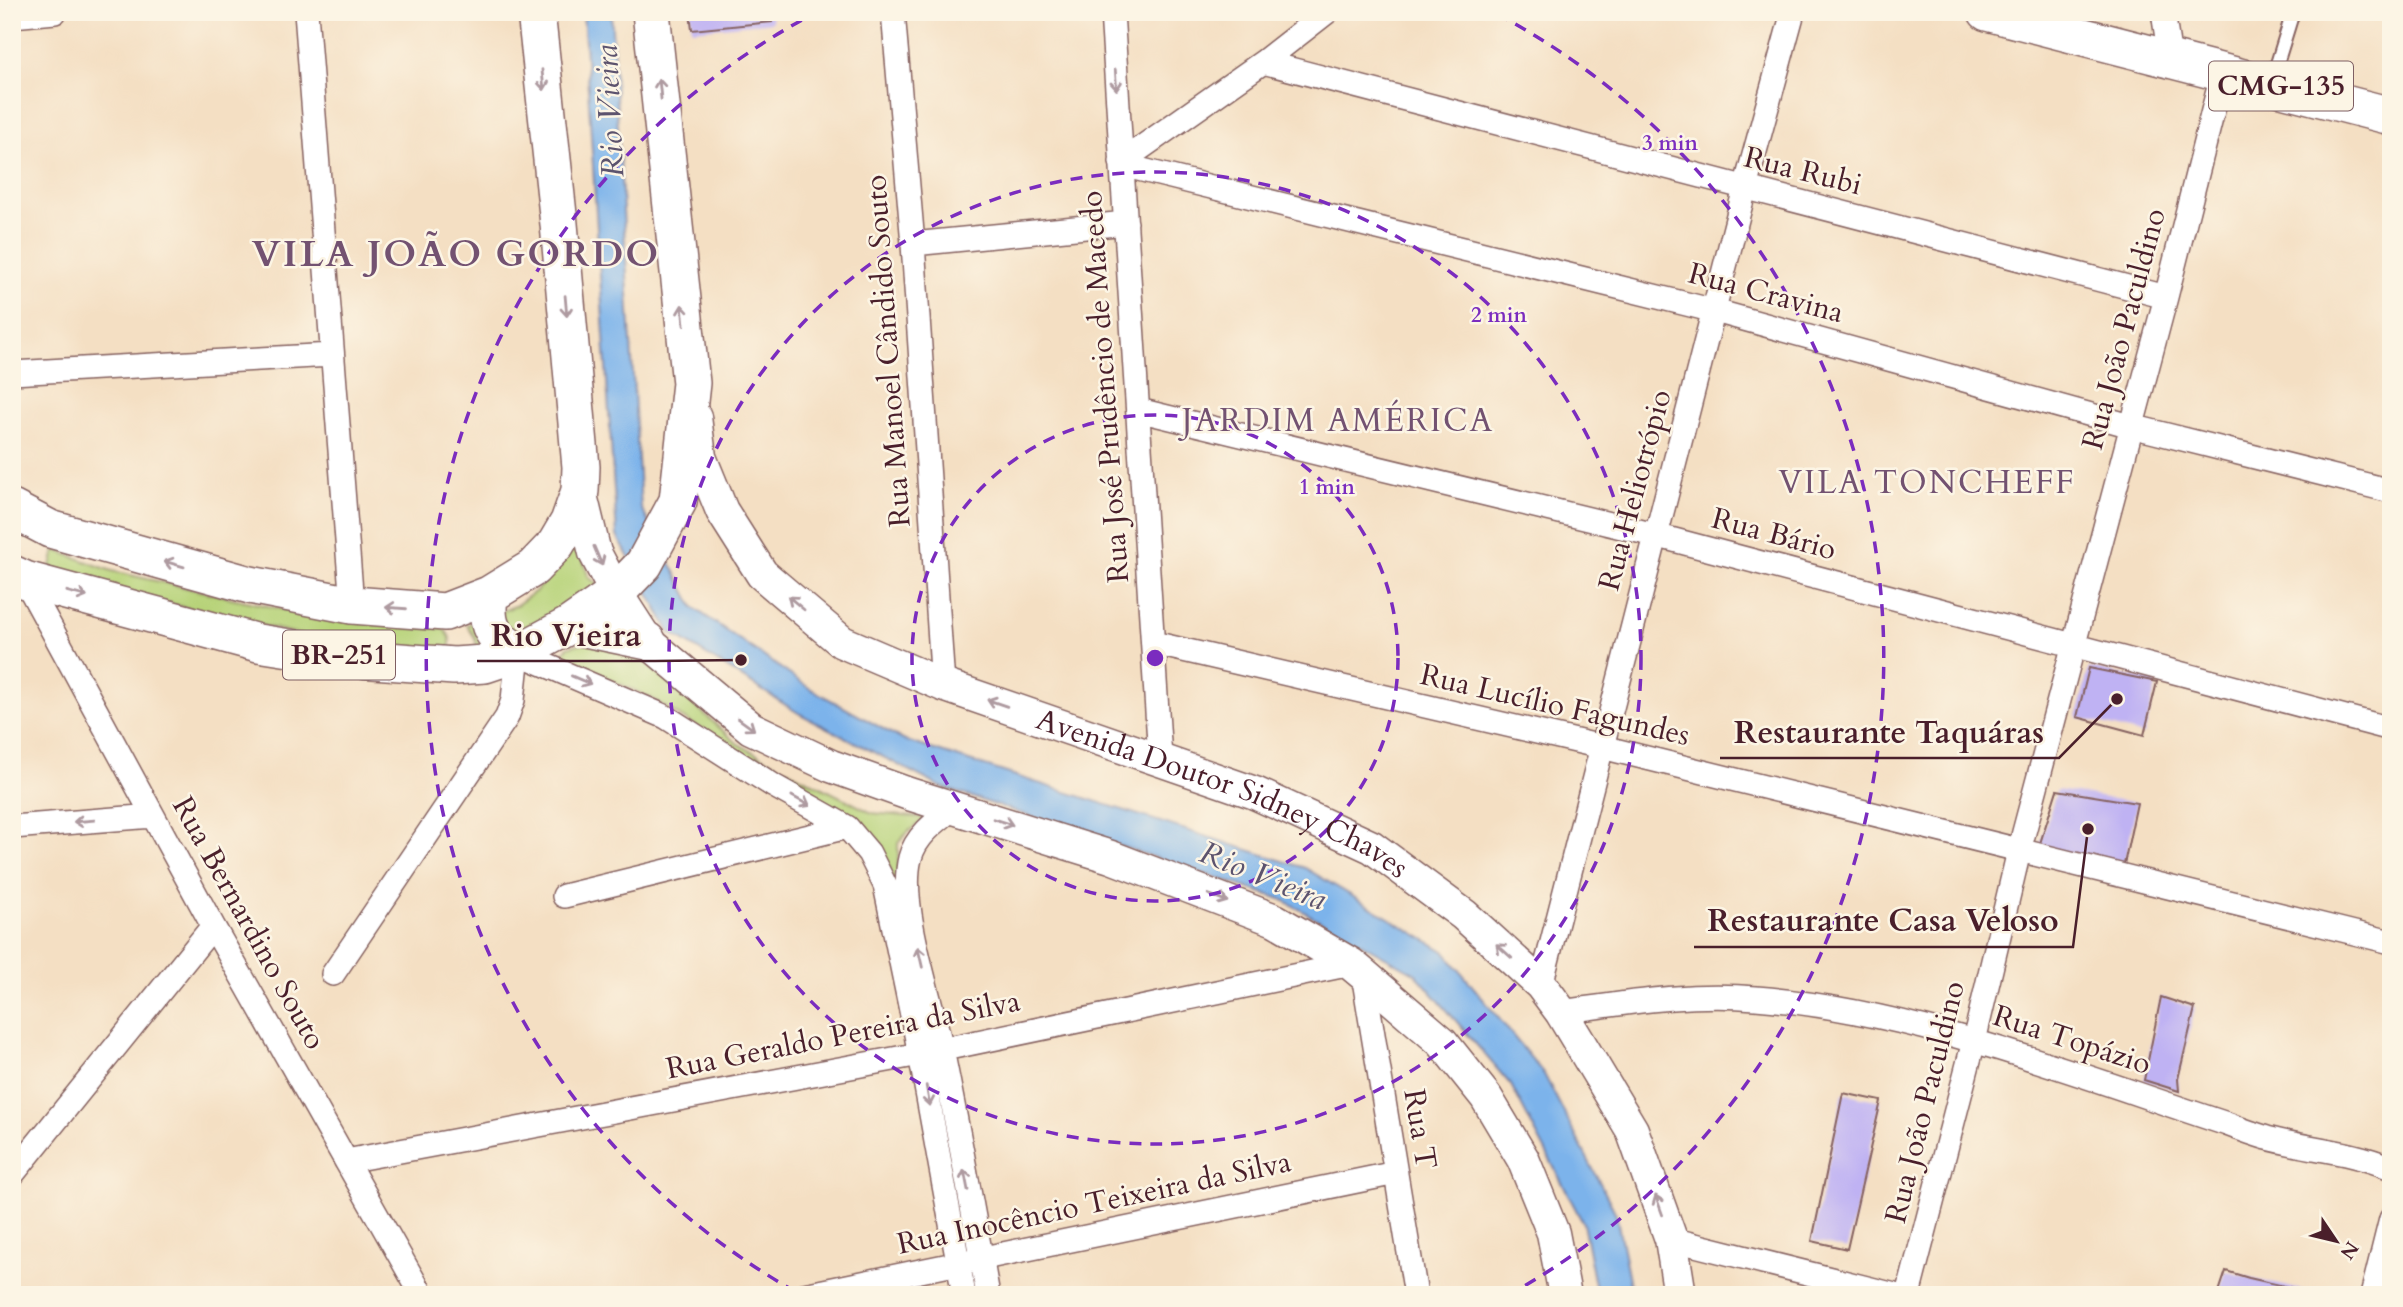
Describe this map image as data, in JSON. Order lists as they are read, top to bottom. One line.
{"streets":{"main road":["CMG-135","BR-251","Avenida Doutor Sidney Chaves"],"street":["Rua Rubi","Rua Cravina","Rua João Paculdino","Rua Manoel Cândido Souto","Rua José Prudêncio de Macedo","Rua Heliotrópio","Rua Bário","Rua Lucílio Fagundes","Rua Bernardino Souto","Rua Geraldo Pereira da Silva","Rua Topázio","Rua T","Rua Inocêncio Teixeira da Silva"]},"crossings":[["CMG-135","Rua João Paculdino"],["Rua Rubi","Rua João Paculdino"],["Rua Rubi","Rua Heliotrópio"],["Rua Cravina","Rua João Paculdino"],["Rua Cravina","Rua José Prudêncio de Macedo"],["Rua Cravina","Rua Heliotrópio"],["Rua João Paculdino","Rua Bário"],["Rua João Paculdino","Rua Lucílio Fagundes"],["Rua João Paculdino","Rua Topázio"],["Rua Manoel Cândido Souto","Avenida Doutor Sidney Chaves"],["Rua José Prudêncio de Macedo","Rua Bário"],["Rua José Prudêncio de Macedo","Rua Lucílio Fagundes"],["Rua José Prudêncio de Macedo","Avenida Doutor Sidney Chaves"],["Rua Heliotrópio","Rua Bário"],["Rua Heliotrópio","Rua Lucílio Fagundes"],["Rua Heliotrópio","Avenida Doutor Sidney Chaves"],["BR-251","Avenida Doutor Sidney Chaves"],["BR-251","Rua Bernardino Souto"],["Avenida Doutor Sidney Chaves","Rua Topázio"],["Rua Bernardino Souto","Rua Geraldo Pereira da Silva"],["Rua Geraldo Pereira da Silva","Rua T"],["Rua T","Rua Inocêncio Teixeira da Silva"]],"districts":["VILA JOÃO GORDO","JARDIM AMÉRICA","VILA TONCHEFF"],"water":["Rio Vieira"],"places":["Rio Vieira","Restaurante Taquáras","Restaurante Casa Veloso"],"north":"bottom right","rings":["3 min","2 min","1 min"]}
